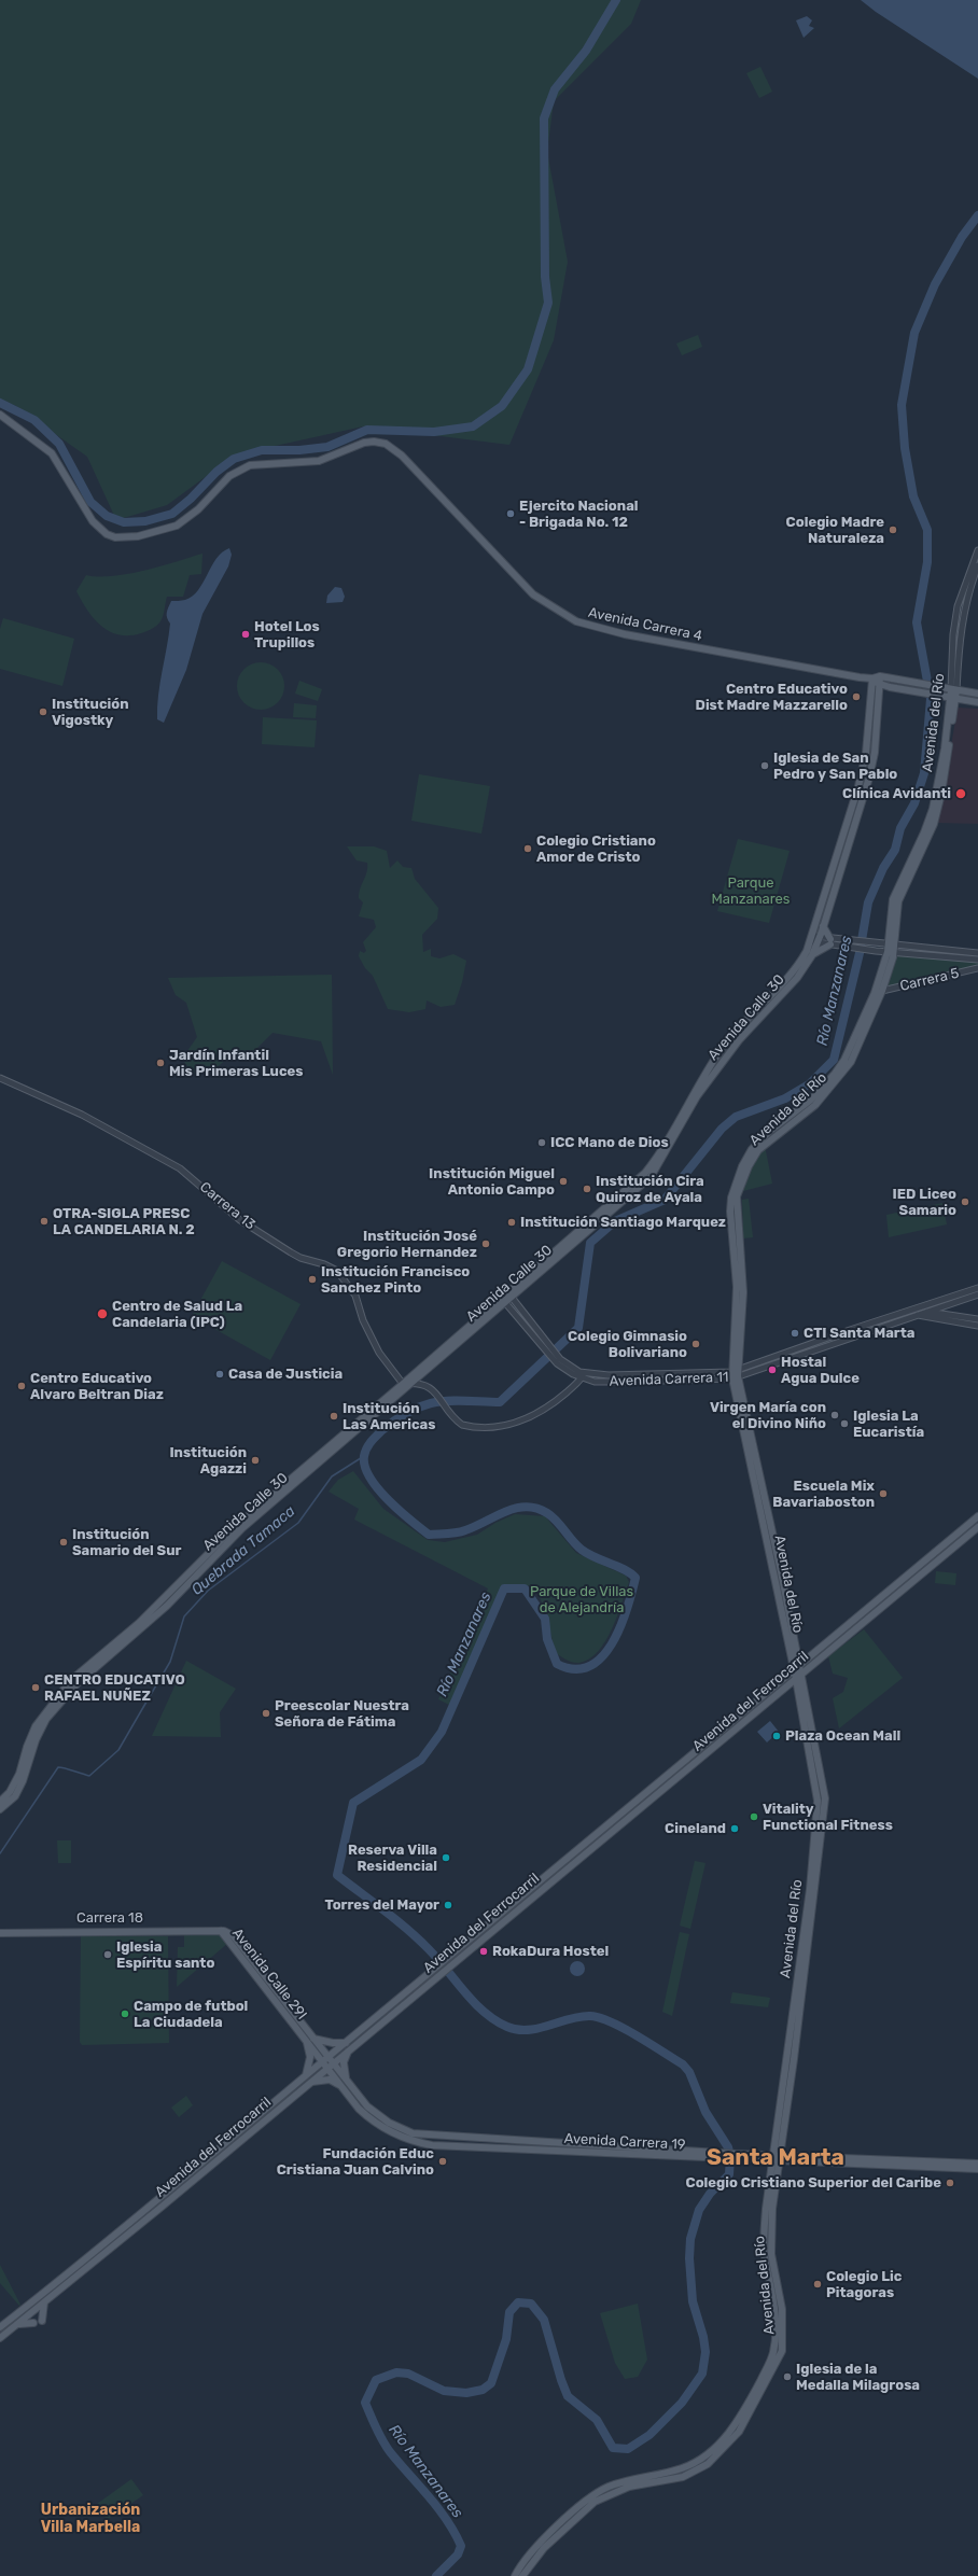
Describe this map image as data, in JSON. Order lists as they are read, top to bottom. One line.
{"streets":{"main road":["Avenida Carrera 4","Avenida del Río","Avenida Calle 30","Avenida del Ferrocarril","Carrera 18","Avenida Calle 29I","Avenida Carrera 19"],"street":["Carrera 5","Carrera 13","Avenida Carrera 11"]},"crossings":[["Avenida Carrera 4","Avenida del Río"],["Avenida Carrera 4","Avenida Calle 30"],["Avenida del Río","Carrera 5"],["Avenida del Río","Avenida Carrera 11"],["Avenida del Río","Avenida del Ferrocarril"],["Avenida del Río","Avenida Carrera 19"],["Avenida Calle 30","Carrera 13"],["Avenida Calle 30","Avenida Carrera 11"],["Avenida del Ferrocarril","Avenida Calle 29I"],["Avenida del Ferrocarril","Avenida Carrera 19"],["Carrera 18","Avenida Calle 29I"],["Avenida Calle 29I","Avenida Carrera 19"]],"districts":["Santa Marta","Urbanización Villa Marbella"],"water":["Río Manzanares","Quebrada Tamaca"],"parks":["Parque Manzanares","Parque de Villas de Alejandría"],"places":["Ejercito Nacional - Brigada No. 12","Colegio Madre Naturaleza","Hotel Los Trupillos","Centro Educativo Dist Madre Mazzarello","Institución Vigostky","Iglesia de San Pedro y San Pablo","Clínica Avidanti","Colegio Cristiano Amor de Cristo","Jardín Infantil Mis Primeras Luces","ICC Mano de Dios","Institución Miguel Antonio Campo","Institución Cira Quiroz de Ayala","IED Liceo Samario","OTRA-SIGLA PRESC LA CANDELARIA N. 2","Institución Santiago Marquez","Institución José Gregorio Hernandez","Institución Francisco Sanchez Pinto","Centro de Salud La Candelaria (IPC)","CTI Santa Marta","Colegio Gimnasio Bolivariano","Hostal Agua Dulce","Casa de Justicia","Centro Educativo Alvaro Beltran Diaz","Virgen María con el Divino Niño","Institución Las Americas","Iglesia La Eucaristía","Institución Agazzi","Escuela Mix Bavariaboston","Institución Samario del Sur","CENTRO EDUCATIVO RAFAEL NUÑEZ","Preescolar Nuestra Señora de Fátima","Plaza Ocean Mall","Vitality Functional Fitness","Cineland","Reserva Villa Residencial","Torres del Mayor","RokaDura Hostel","Iglesia Espíritu santo","Campo de futbol La Ciudadela","Fundación Educ Cristiana Juan Calvino","Colegio Cristiano Superior del Caribe","Colegio Lic Pitagoras","Iglesia de la Medalla Milagrosa"]}
